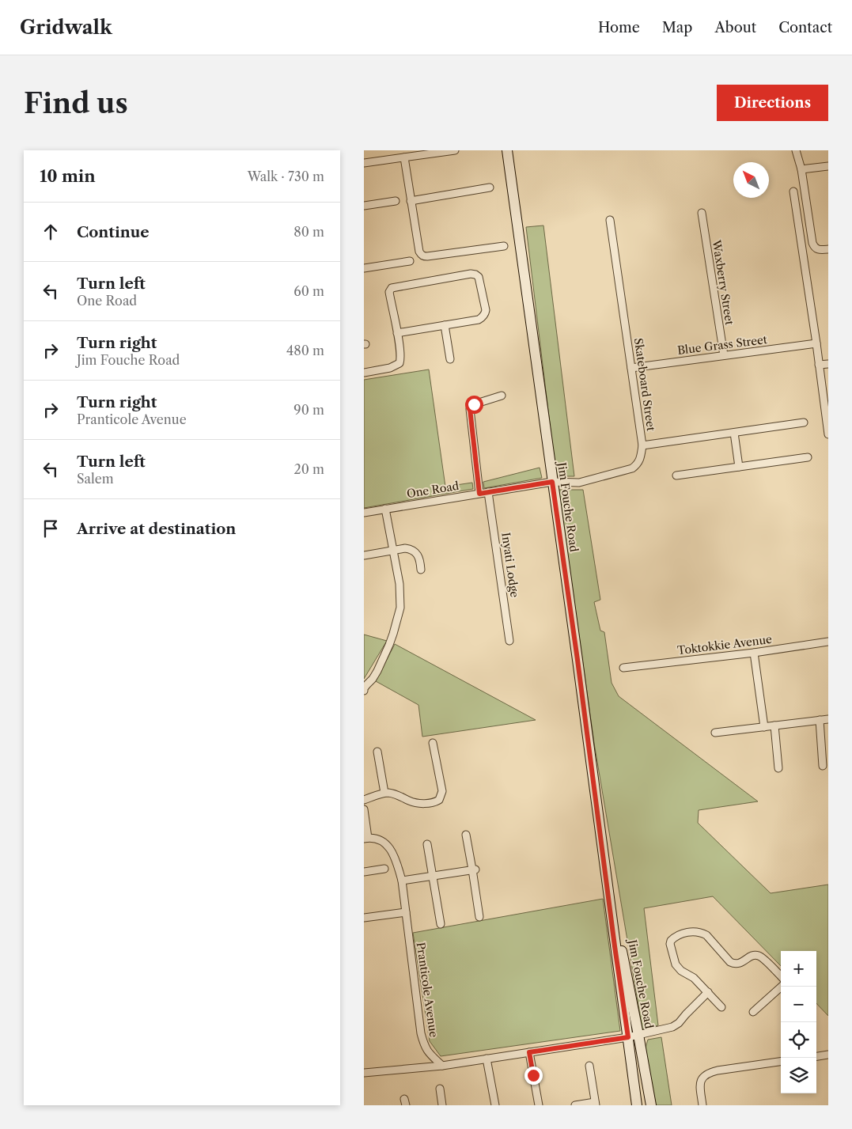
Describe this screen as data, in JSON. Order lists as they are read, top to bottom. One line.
{"streets":{"street":["Waxberry Street","Blue Grass Street","Skateboard Street","One Road","Jim Fouche Road","Inyati Lodge","Toktokkie Avenue","Pranticole Avenue"]},"crossings":[["Waxberry Street","Blue Grass Street"],["Blue Grass Street","Skateboard Street"],["Skateboard Street","One Road"],["Skateboard Street","Jim Fouche Road"],["One Road","Jim Fouche Road"],["One Road","Inyati Lodge"]],"north":"top left","page":{"header":"Gridwalk","nav":["Home","Map","About","Contact"],"buttons":"Directions","title":"Find us","heading":["10 min","Walk · 730 m"],"list":[["Continue","80 m"],["Turn left","One Road","60 m"],["Turn right","Jim Fouche Road","480 m"],["Turn right","Pranticole Avenue","90 m"],["Turn left","Salem","20 m"],"Arrive at destination"],"map_buttons":["+","−"]}}
